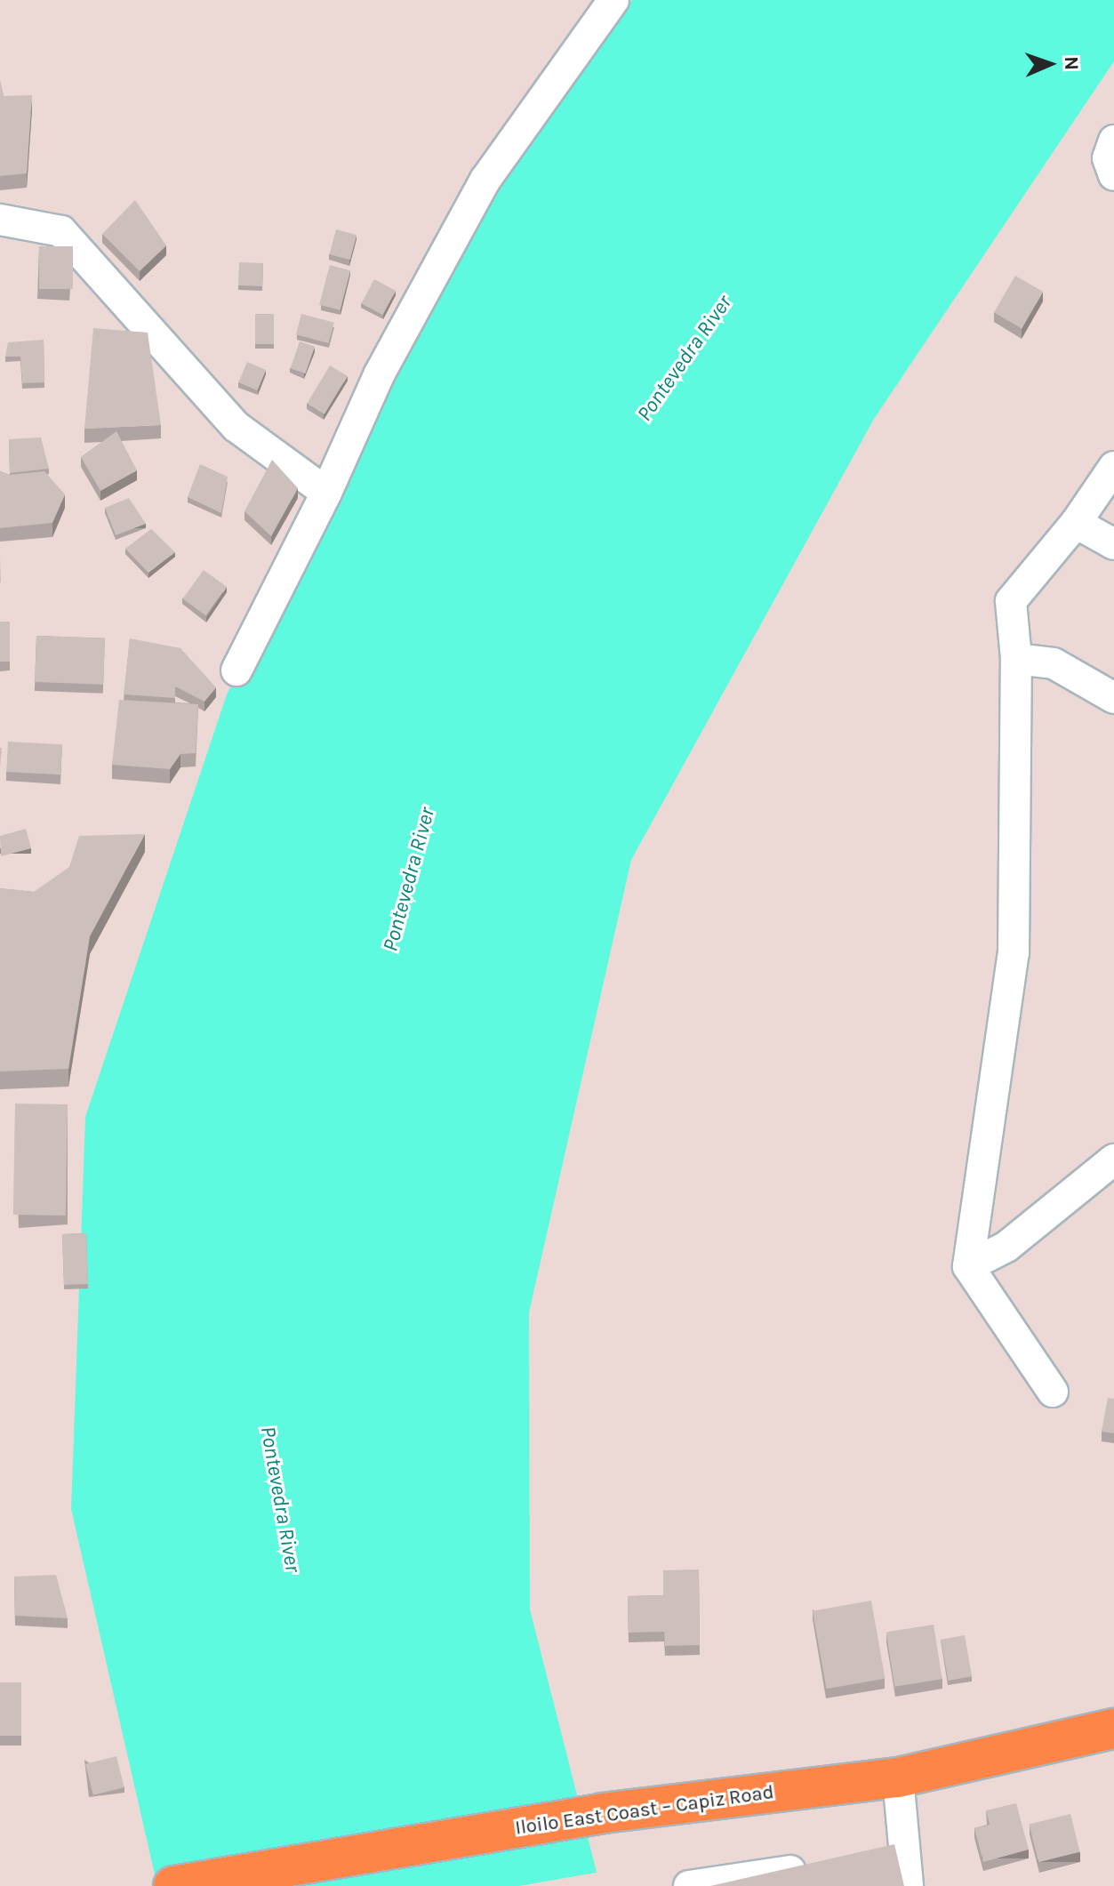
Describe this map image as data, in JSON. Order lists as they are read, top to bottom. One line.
{"streets":{"main road":["Iloilo East Coast – Capiz Road"]},"water":["Pontevedra River"],"north":"right"}
